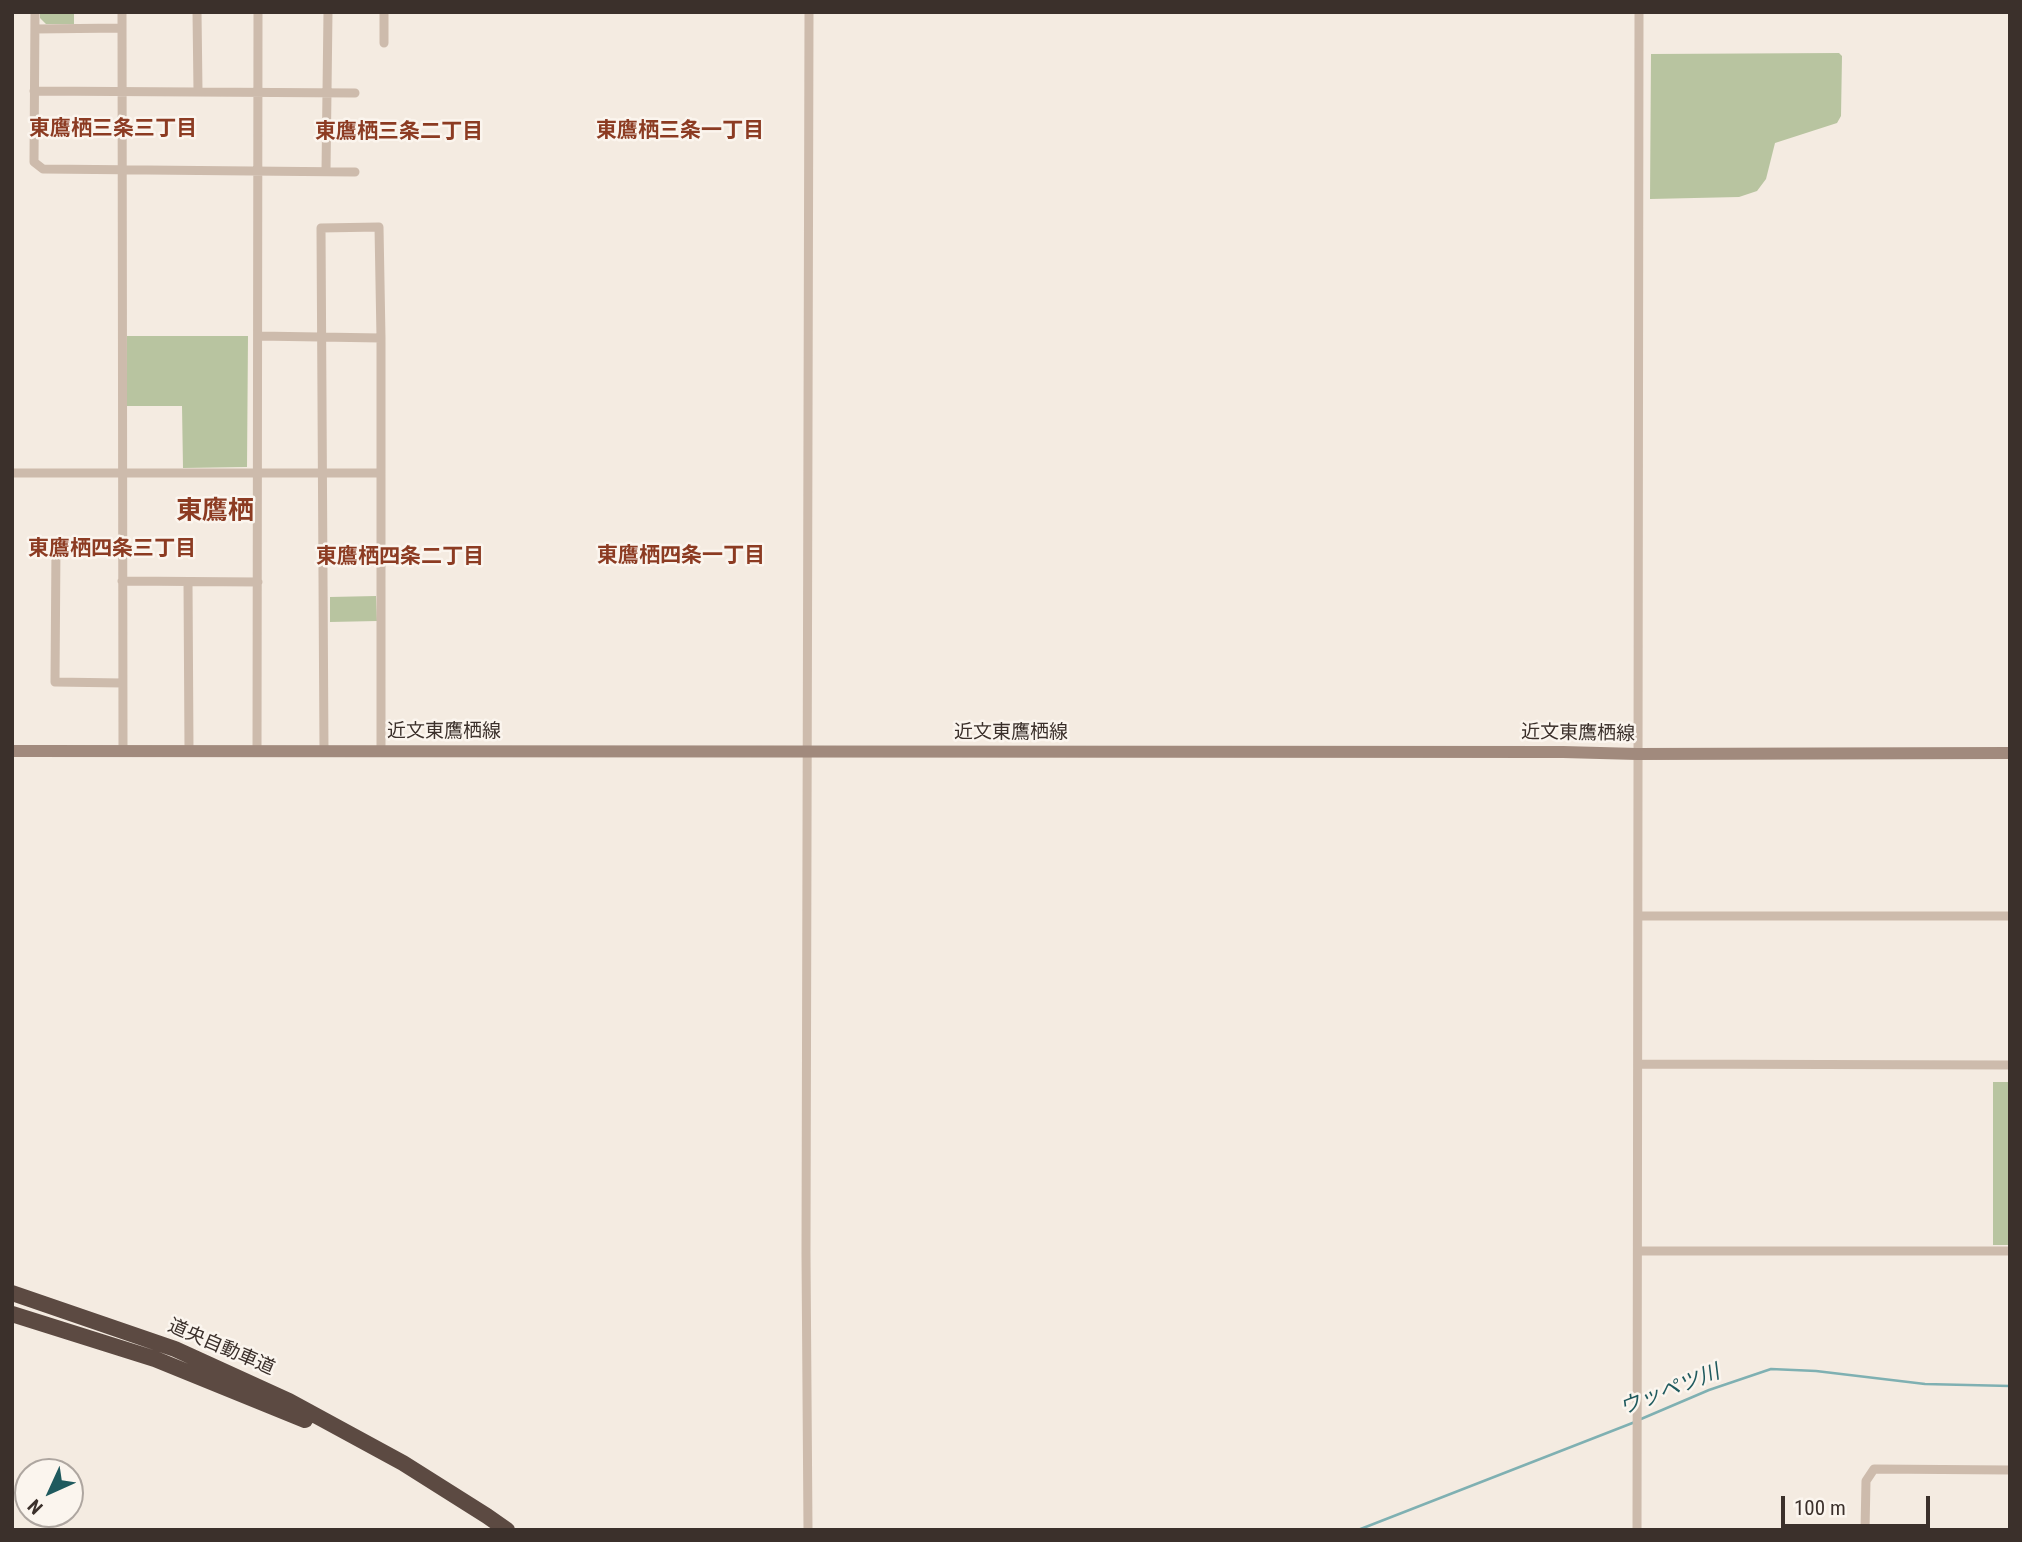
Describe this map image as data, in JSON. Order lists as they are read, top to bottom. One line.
{"streets":{"highway":["道央自動車道"],"street":["近文東鷹栖線"]},"districts":["東鷹栖三条三丁目","東鷹栖三条一丁目","東鷹栖三条二丁目","東鷹栖","東鷹栖四条三丁目","東鷹栖四条一丁目","東鷹栖四条二丁目"],"water":["ウッペツ川"],"scale_bar":"100 m","north":"bottom left"}
